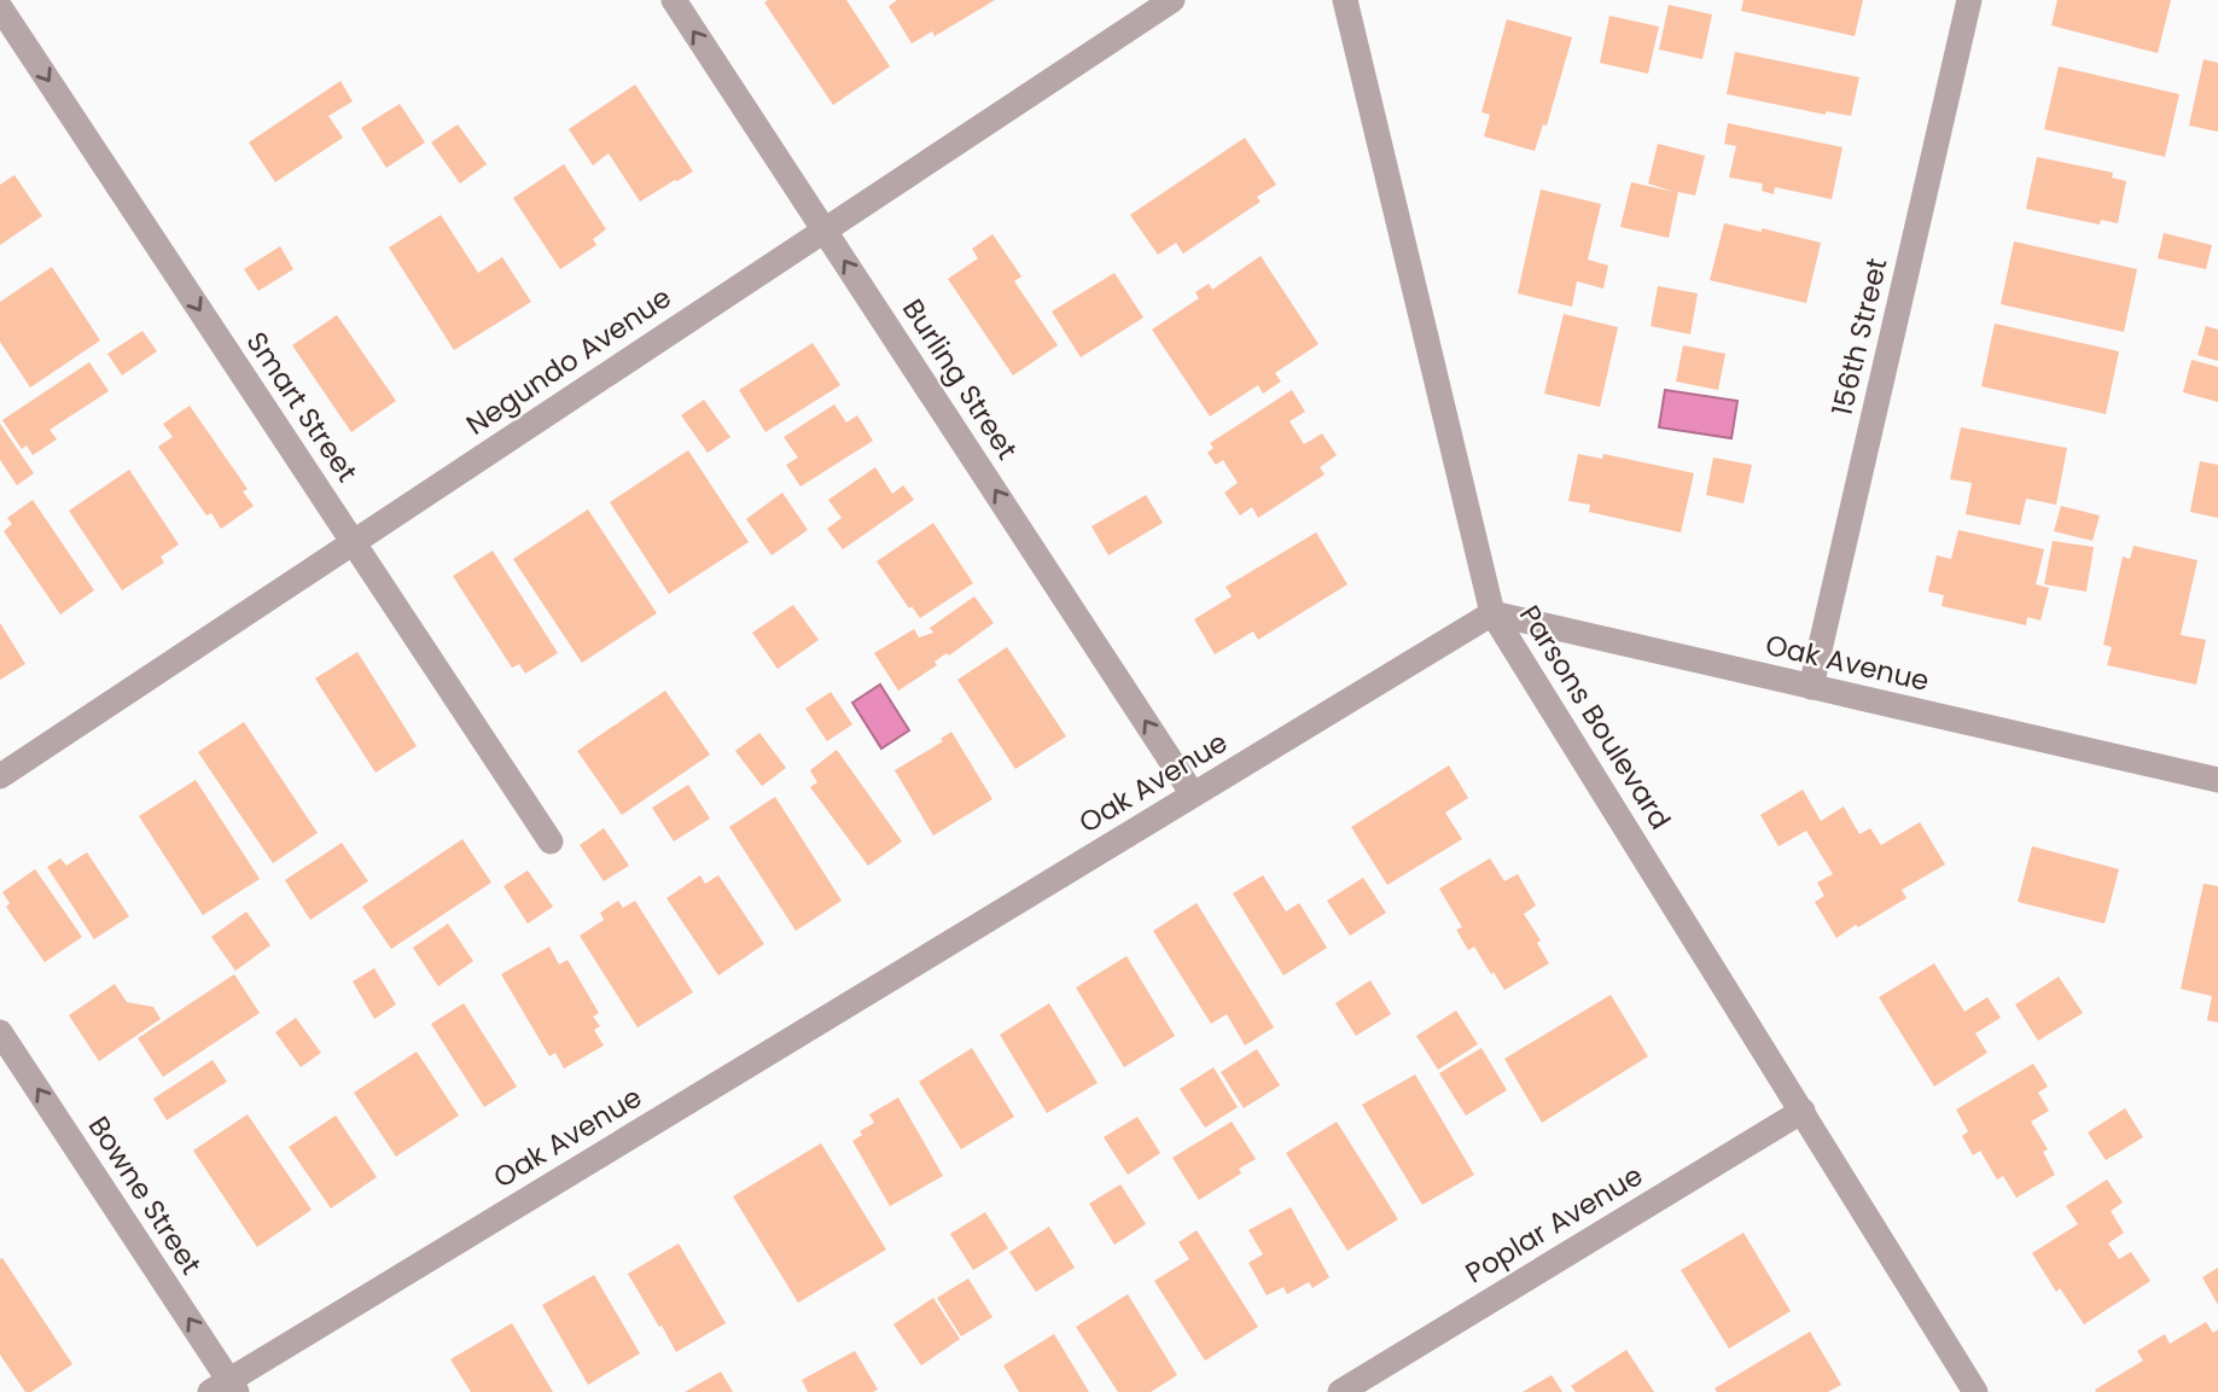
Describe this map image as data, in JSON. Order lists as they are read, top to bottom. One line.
{"streets":{"street":["156th Street","Negundo Avenue","Burling Street","Smart Street","Oak Avenue","Parsons Boulevard","Bowne Street","Poplar Avenue"]},"crossings":[["156th Street","Oak Avenue"],["Negundo Avenue","Burling Street"],["Negundo Avenue","Smart Street"],["Burling Street","Oak Avenue"],["Oak Avenue","Parsons Boulevard"],["Oak Avenue","Bowne Street"],["Parsons Boulevard","Poplar Avenue"]],"one_way":["Burling Street","Smart Street","Bowne Street"]}
